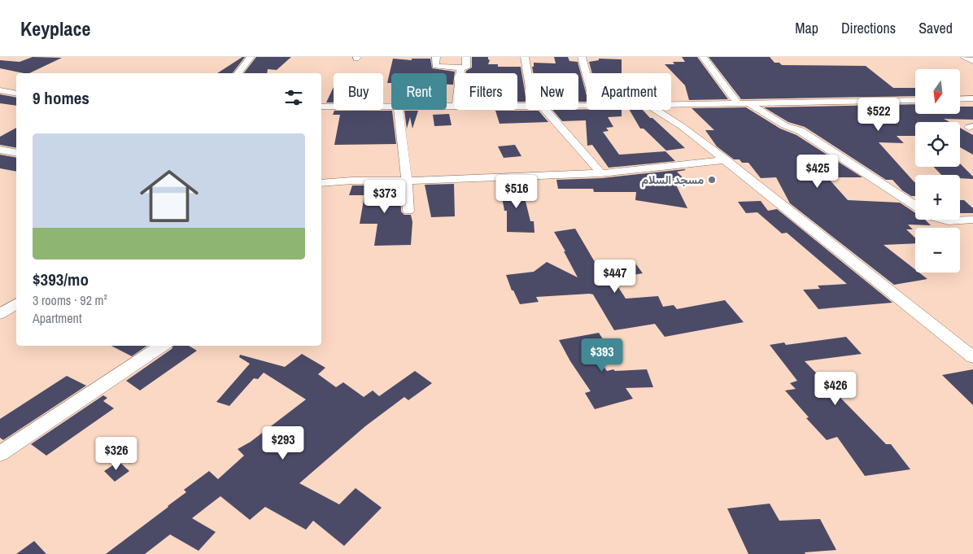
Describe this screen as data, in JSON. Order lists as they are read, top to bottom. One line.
{"places":["مسجد السلام"],"north":"bottom","page":{"header":"Keyplace","nav":["Map","Directions","Saved"],"map_buttons":["+","−"],"chip":["Buy","Rent","Filters","New","Apartment"],"heading":"9 homes","price":["$522","$425","$516","$373","$447","$393","$426","$293","$326"],"list":[{"name":"$393/mo","note":"3 rooms · 92 m² · Apartment"}]}}
